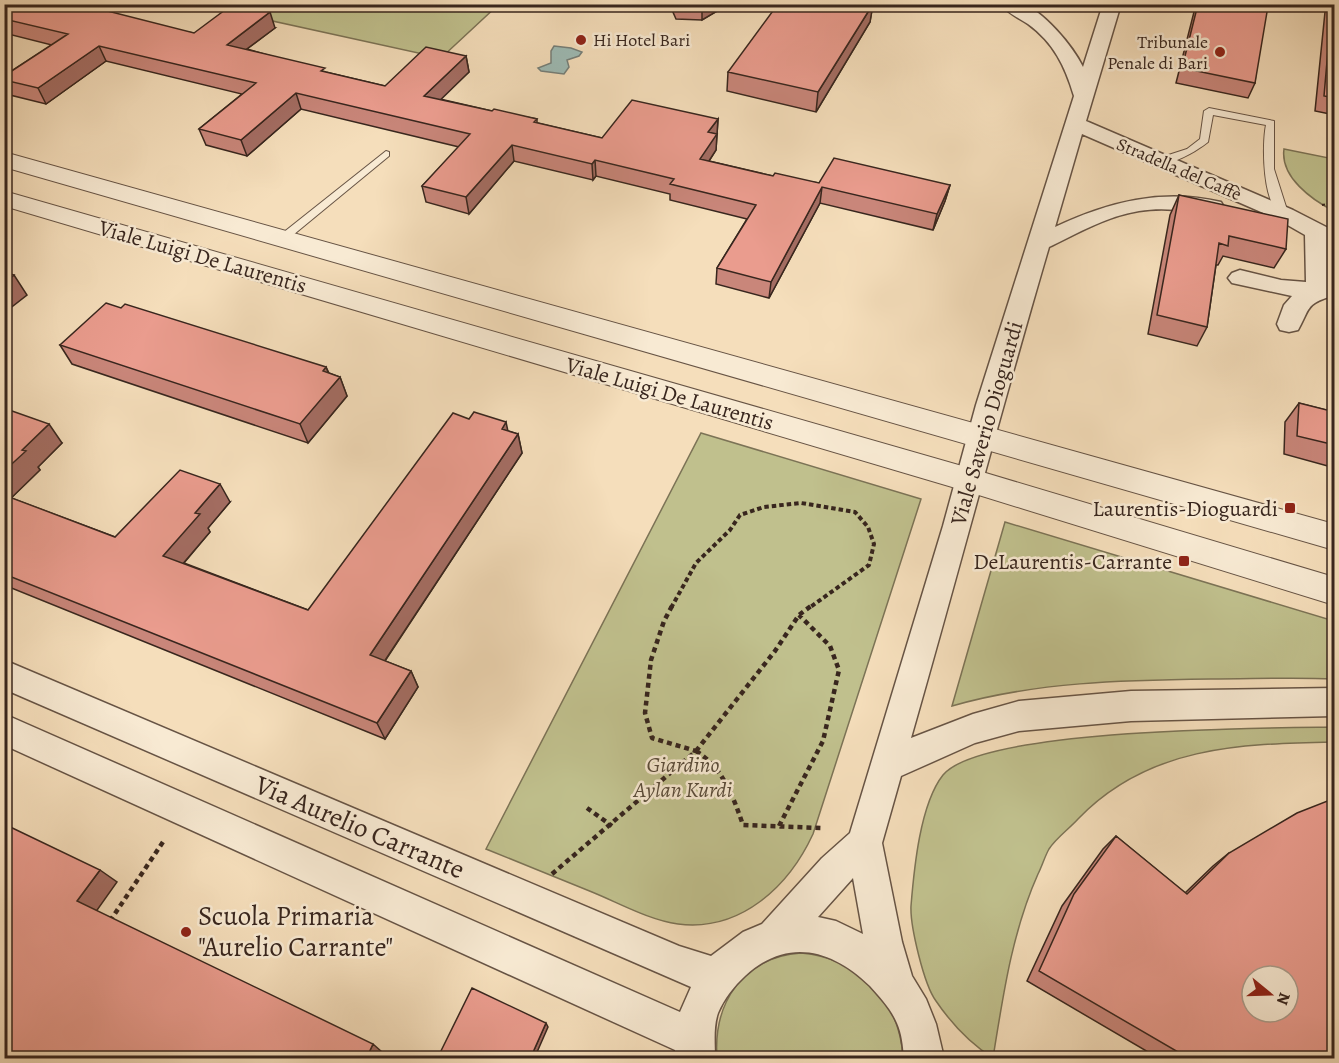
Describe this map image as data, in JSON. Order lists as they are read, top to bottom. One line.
{"streets":{"street":["Stradella del Caffè","Viale Luigi De Laurentis","Viale Saverio Dioguardi","Via Aurelio Carrante"]},"crossings":[["Stradella del Caffè","Viale Saverio Dioguardi"],["Viale Luigi De Laurentis","Viale Saverio Dioguardi"]],"parks":["Giardino Aylan Kurdi"],"places":{"other":["Hi Hotel Bari","Tribunale Penale di Bari","Scuola Primaria \"Aurelio Carrante\""],"transit":["Laurentis-Dioguardi","DeLaurentis-Carrante"]},"north":"right"}
